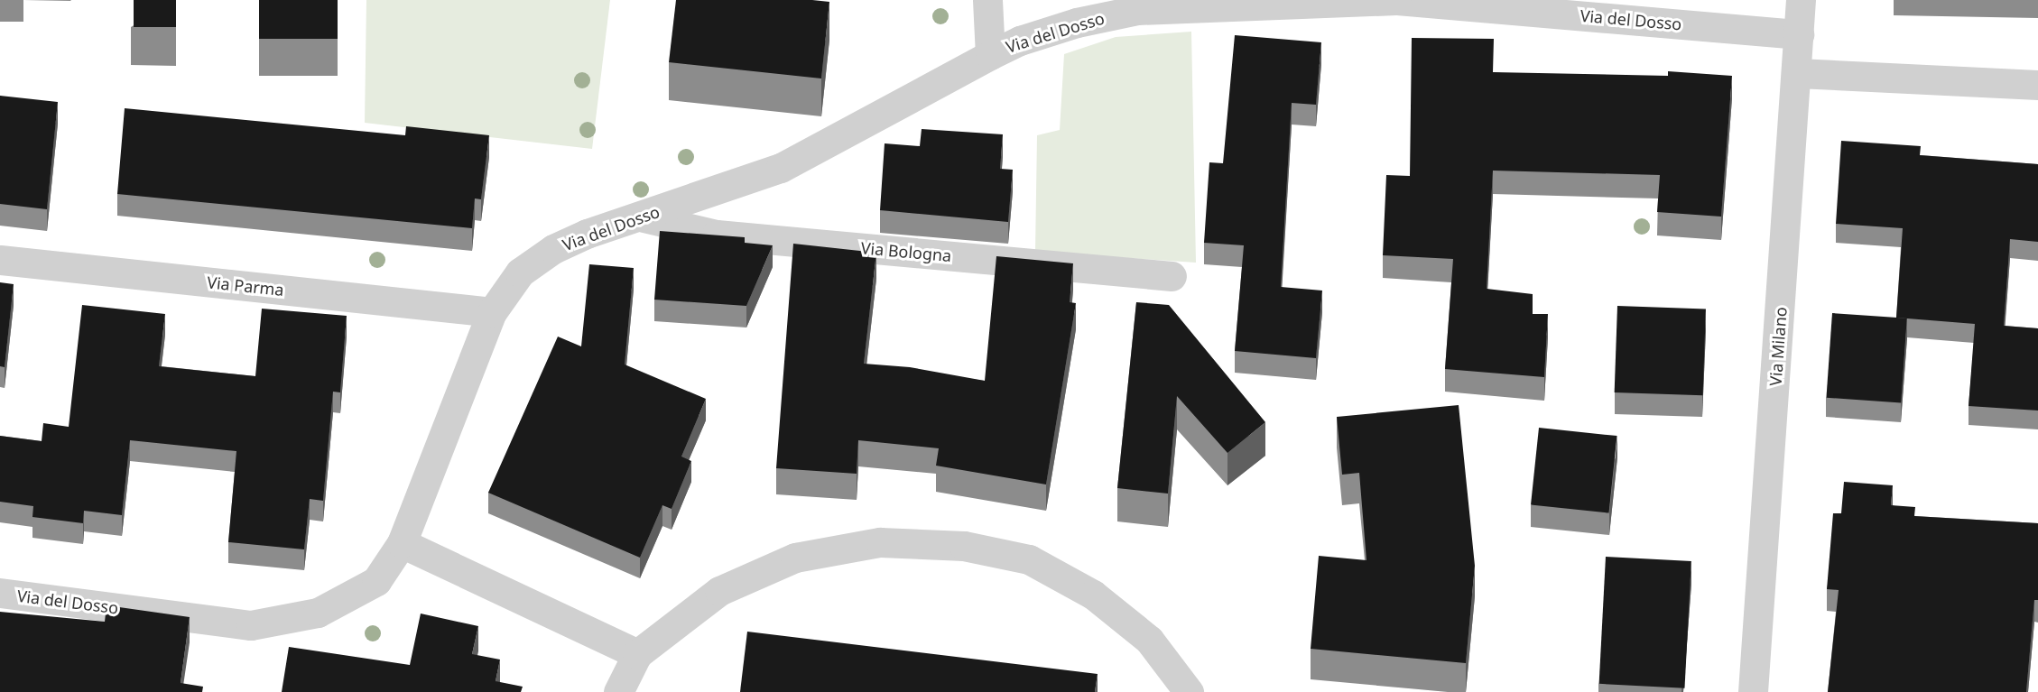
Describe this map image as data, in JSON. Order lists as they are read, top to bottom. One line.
{"streets":{"street":["Via del Dosso","Via Bologna","Via Parma","Via Milano"]},"crossings":[["Via del Dosso","Via Bologna"],["Via del Dosso","Via Parma"],["Via del Dosso","Via Milano"]]}
